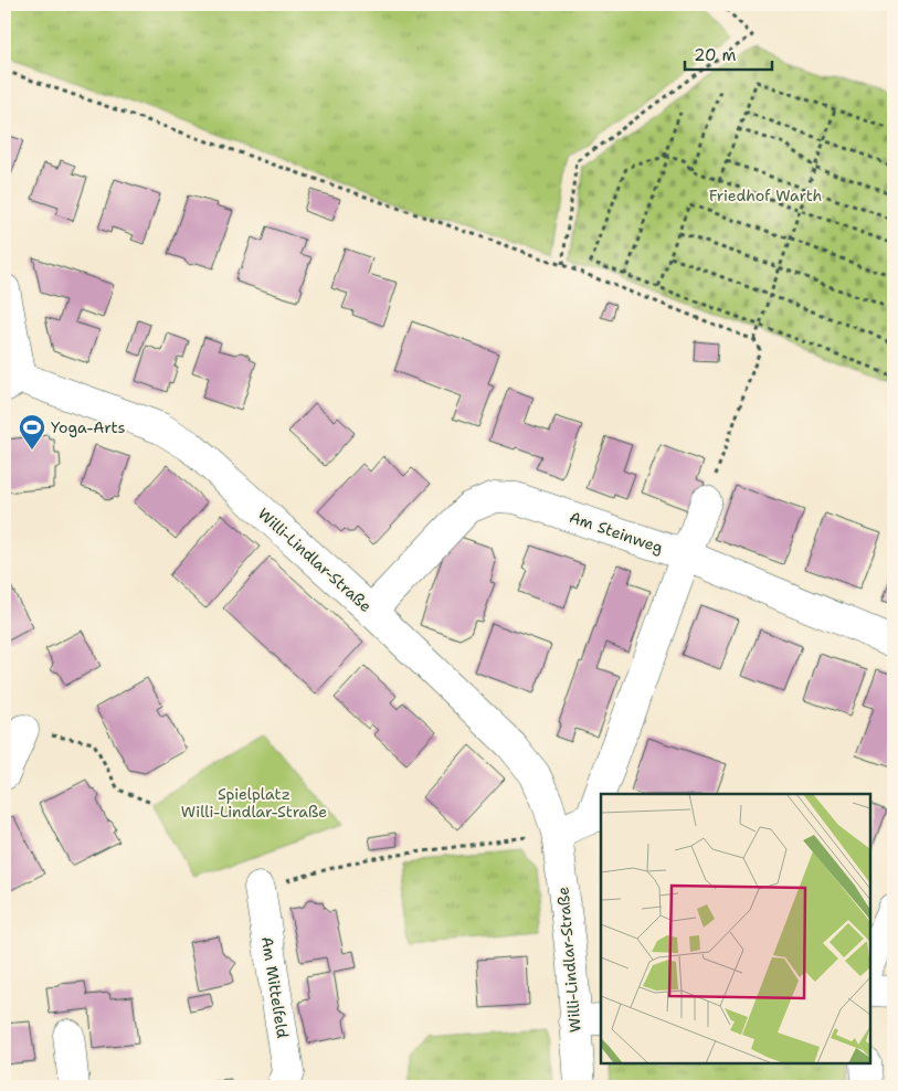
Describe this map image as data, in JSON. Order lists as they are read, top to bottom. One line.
{"streets":{"street":["Am Steinweg","Willi-Lindlar-Straße","Am Mittelfeld"]},"crossings":[["Am Steinweg","Willi-Lindlar-Straße"]],"parks":["Friedhof Warth","Spielplatz Willi-Lindlar-Straße"],"places":{"sports":["Yoga-Arts"]},"scale_bar":"20 m"}
